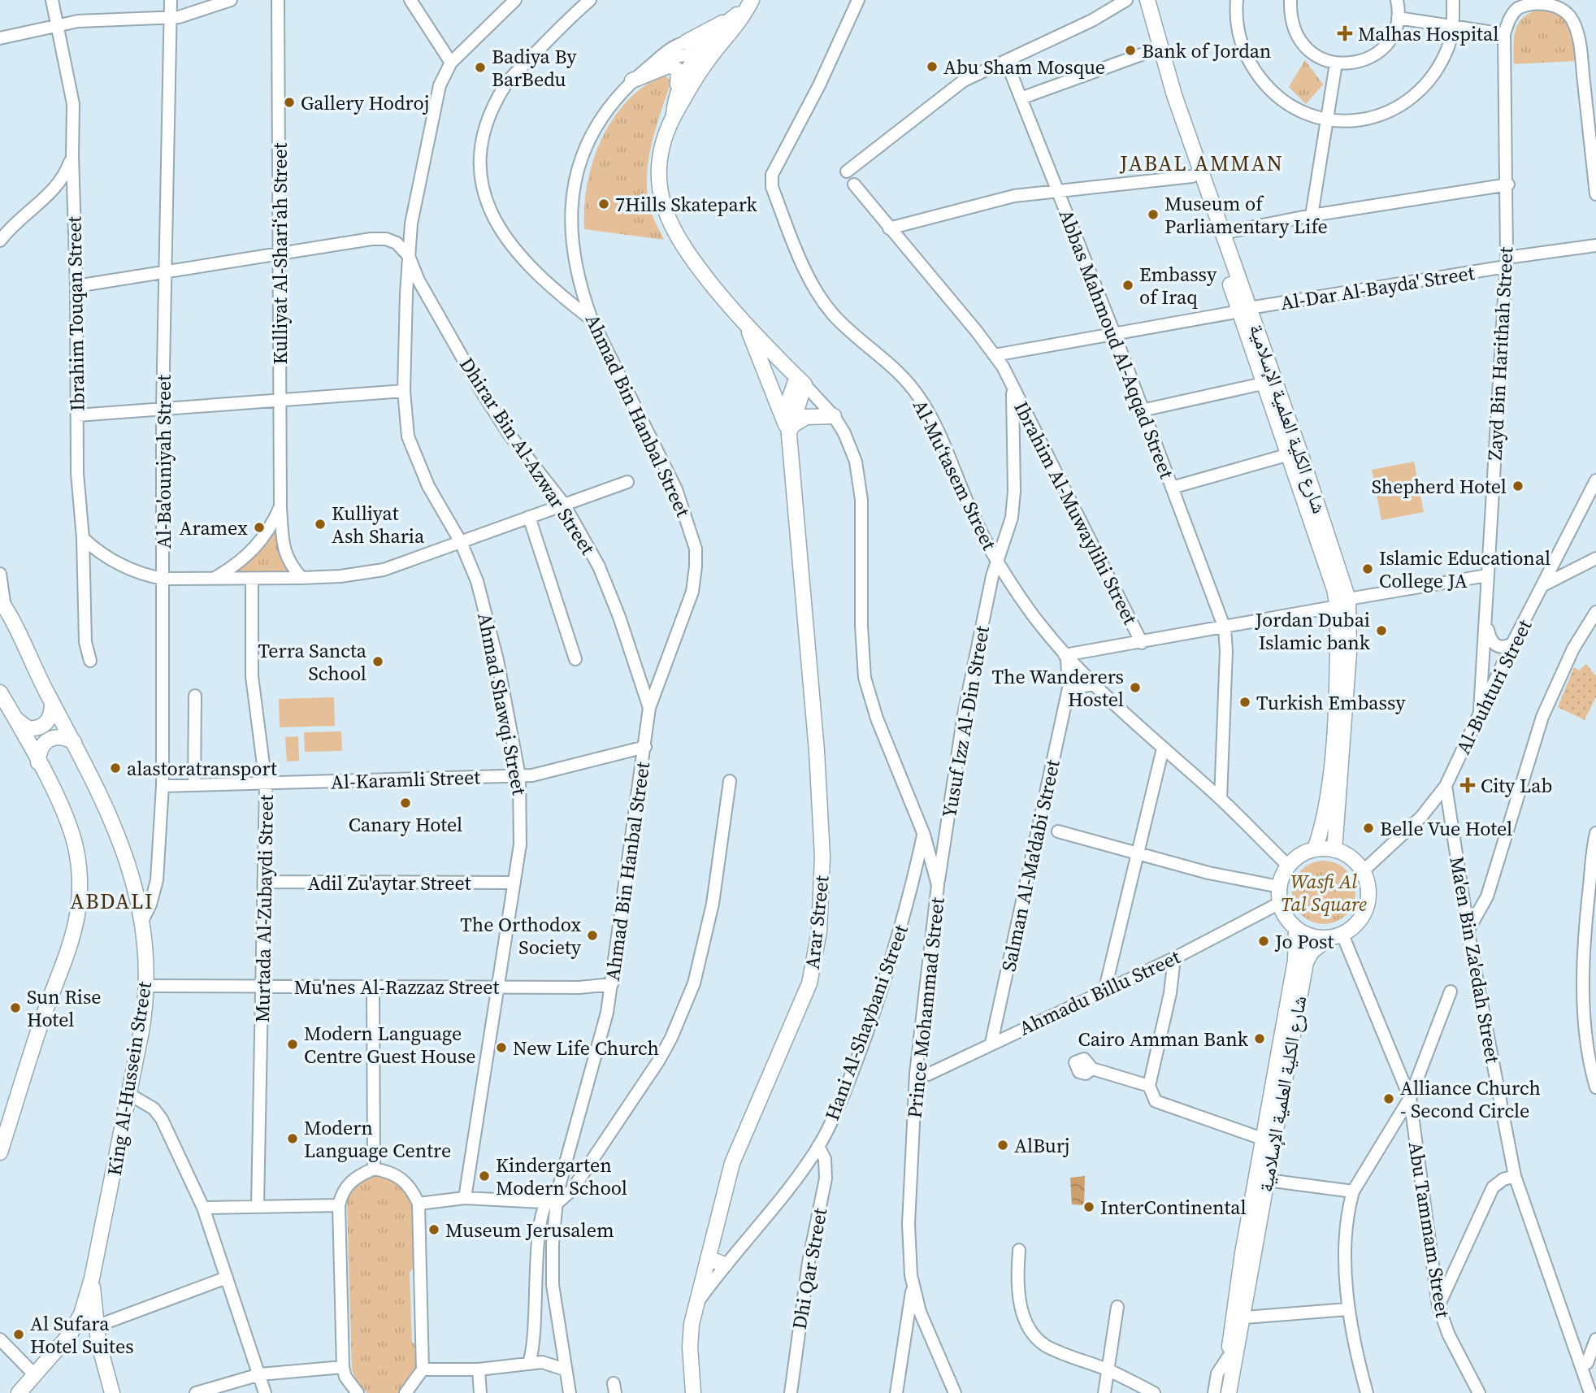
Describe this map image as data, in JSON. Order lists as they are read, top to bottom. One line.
{"streets":{"main road":["شارع الكلية العلمية الإسلامية","Arar Street","Prince Mohammad Street","King Al-Hussein Street"],"street":["Kulliyat Al-Shariʻah Street","Al-Dar Al-Bayda' Street","Ibrahim Touqan Street","Abbas Mahmoud Al-Aqqad Street","Zayd Bin Harithah Street","Ahmad Bin Hanbal Street","Dhirar Bin Al-Azwar Street","Al-Ba'ouniyah Street","Al-Muʻtasem Street","Ibrahim Al-Muwaylihi Street","Al-Buhturi Street","Ahmad Shawqi Street","Yusuf Izz Al-Din Street","Al-Karamli Street","Salman Al-Ma'dabi Street","Adil Zu'aytar Street","Murtada Al-Zubaydi Street","Ma'en Bin Za'edah Street","Mu'nes Al-Razzaz Street","Ahmadu Billu Street","Hani Al-Shaybani Street","Abu Tammam Street","Dhi Qar Street"]},"crossings":[["Al-Dar Al-Bayda' Street","Abbas Mahmoud Al-Aqqad Street"],["Al-Dar Al-Bayda' Street","Zayd Bin Harithah Street"],["Al-Dar Al-Bayda' Street","شارع الكلية العلمية الإسلامية"],["Al-Dar Al-Bayda' Street","Ibrahim Al-Muwaylihi Street"],["Abbas Mahmoud Al-Aqqad Street","Al-Muʻtasem Street"],["Zayd Bin Harithah Street","Al-Buhturi Street"],["Ahmad Bin Hanbal Street","Dhirar Bin Al-Azwar Street"],["Ahmad Bin Hanbal Street","Al-Karamli Street"],["Ahmad Bin Hanbal Street","Mu'nes Al-Razzaz Street"],["Ahmad Bin Hanbal Street","Prince Mohammad Street"],["شارع الكلية العلمية الإسلامية","Al-Muʻtasem Street"],["شارع الكلية العلمية الإسلامية","Al-Buhturi Street"],["شارع الكلية العلمية الإسلامية","Ahmadu Billu Street"],["شارع الكلية العلمية الإسلامية","Abu Tammam Street"],["Dhirar Bin Al-Azwar Street","Ahmad Shawqi Street"],["Al-Ba'ouniyah Street","Al-Karamli Street"],["Al-Ba'ouniyah Street","King Al-Hussein Street"],["Al-Muʻtasem Street","Al-Buhturi Street"],["Al-Muʻtasem Street","Yusuf Izz Al-Din Street"],["Al-Muʻtasem Street","Salman Al-Ma'dabi Street"],["Al-Muʻtasem Street","Ahmadu Billu Street"],["Al-Muʻtasem Street","Abu Tammam Street"],["Ibrahim Al-Muwaylihi Street","Yusuf Izz Al-Din Street"],["Al-Buhturi Street","Ma'en Bin Za'edah Street"],["Al-Buhturi Street","Ahmadu Billu Street"],["Al-Buhturi Street","Abu Tammam Street"],["Ahmad Shawqi Street","Al-Karamli Street"],["Ahmad Shawqi Street","Adil Zu'aytar Street"],["Ahmad Shawqi Street","Mu'nes Al-Razzaz Street"],["Yusuf Izz Al-Din Street","Prince Mohammad Street"],["Al-Karamli Street","Murtada Al-Zubaydi Street"],["Salman Al-Ma'dabi Street","Ahmadu Billu Street"],["Adil Zu'aytar Street","Murtada Al-Zubaydi Street"],["Murtada Al-Zubaydi Street","Mu'nes Al-Razzaz Street"],["Arar Street","Prince Mohammad Street"],["Arar Street","Hani Al-Shaybani Street"],["Mu'nes Al-Razzaz Street","King Al-Hussein Street"],["Ahmadu Billu Street","Prince Mohammad Street"],["Ahmadu Billu Street","Abu Tammam Street"],["Prince Mohammad Street","Hani Al-Shaybani Street"],["Hani Al-Shaybani Street","Dhi Qar Street"]],"districts":["JABAL AMMAN","ABDALI"],"parks":["Wasfi Al Tal Square"],"places":{"health":["Malhas Hospital","City Lab"],"other":["Bank of Jordan","Abu Sham Mosque","Badiya By BarBedu","Gallery Hodroj","7Hills Skatepark","Museum of Parliamentary Life","Embassy of Iraq","Shepherd Hotel","Kulliyat Ash Sharia","Aramex","Islamic Educational College JA","Jordan Dubai Islamic bank","Terra Sancta School","The Wanderers Hostel","Turkish Embassy","alastoratransport","Canary Hotel","Belle Vue Hotel","The Orthodox Society","Jo Post","Sun Rise Hotel","Cairo Amman Bank","Modern Language Centre Guest House","New Life Church","Alliance Church - Second Circle","Modern Language Centre","AlBurj","Kindergarten Modern School","InterContinental","Museum Jerusalem","Al Sufara Hotel Suites"]}}
